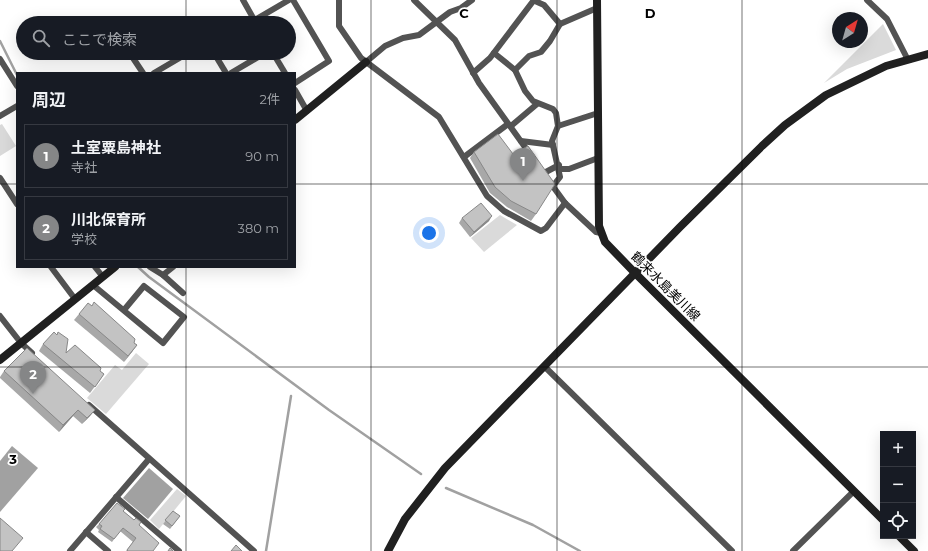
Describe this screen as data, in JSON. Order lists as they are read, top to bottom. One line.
{"streets":{"street":["鶴来水島美川線"]},"north":"top right","page":{"search":"ここで検索","heading":["周辺","2件"],"list":[{"mark":"1","name":"土室粟島神社","note":"寺社","value":"90 m"},{"mark":"2","name":"川北保育所","note":"学校","value":"380 m"}],"pins":["1","2"],"map_buttons":["+","−"]},"grid":{"columns":["C","D"],"rows":["3"]}}
